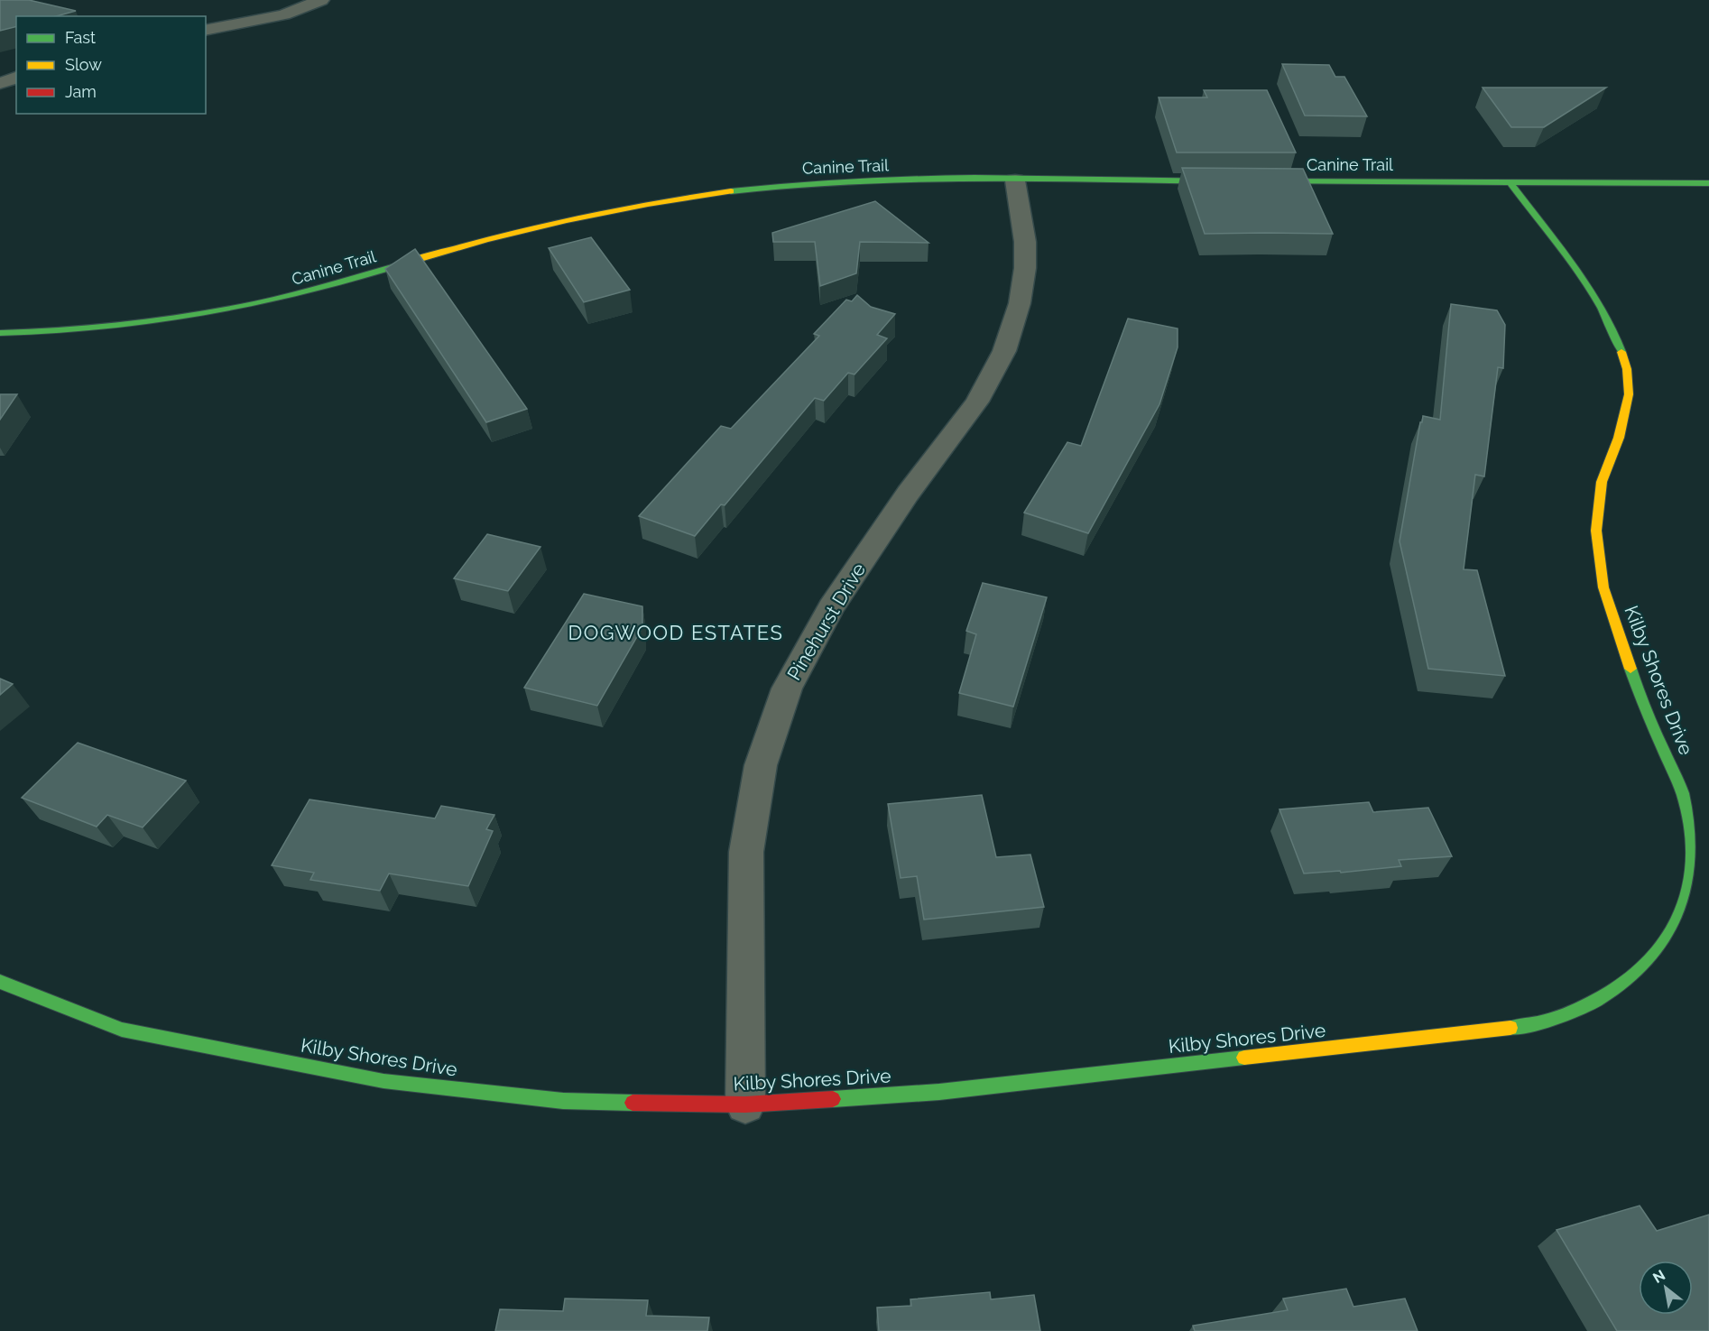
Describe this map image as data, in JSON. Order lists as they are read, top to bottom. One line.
{"streets":{"street":["Canine Trail","Pinehurst Drive","Kilby Shores Drive"]},"crossings":[["Canine Trail","Pinehurst Drive"],["Canine Trail","Kilby Shores Drive"],["Pinehurst Drive","Kilby Shores Drive"]],"districts":["DOGWOOD ESTATES"],"legend":["Fast","Slow","Jam"],"north":"top left"}
